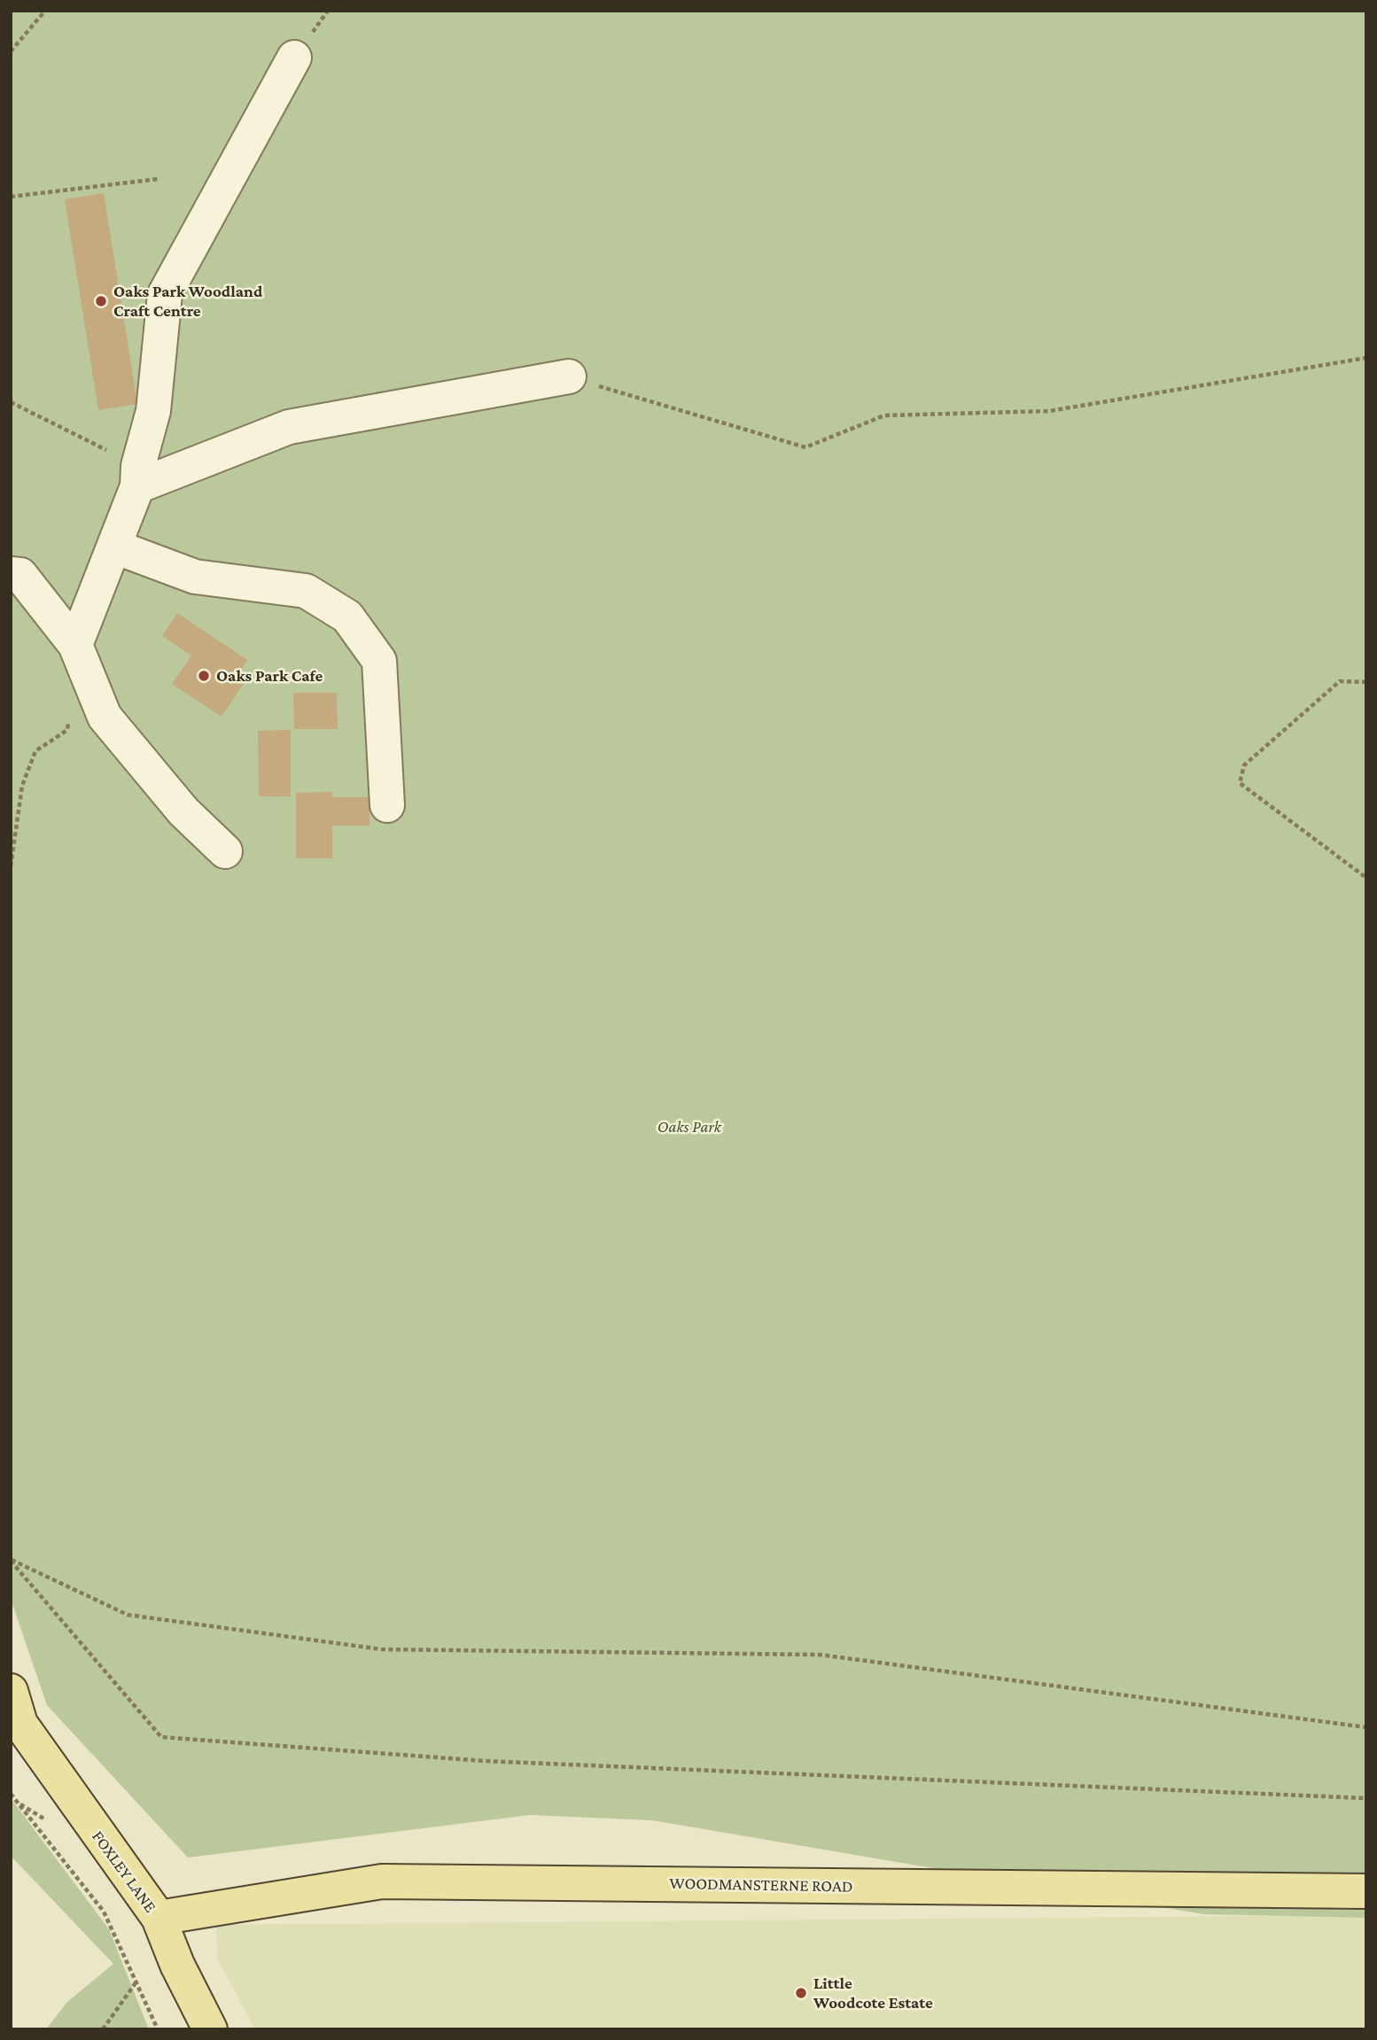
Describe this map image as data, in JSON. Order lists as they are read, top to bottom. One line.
{"streets":{"main road":["FOXLEY LANE","WOODMANSTERNE ROAD"]},"crossings":[["FOXLEY LANE","WOODMANSTERNE ROAD"]],"parks":["Oaks Park"],"places":["Oaks Park Woodland Craft Centre","Oaks Park Cafe","Little Woodcote Estate"]}
